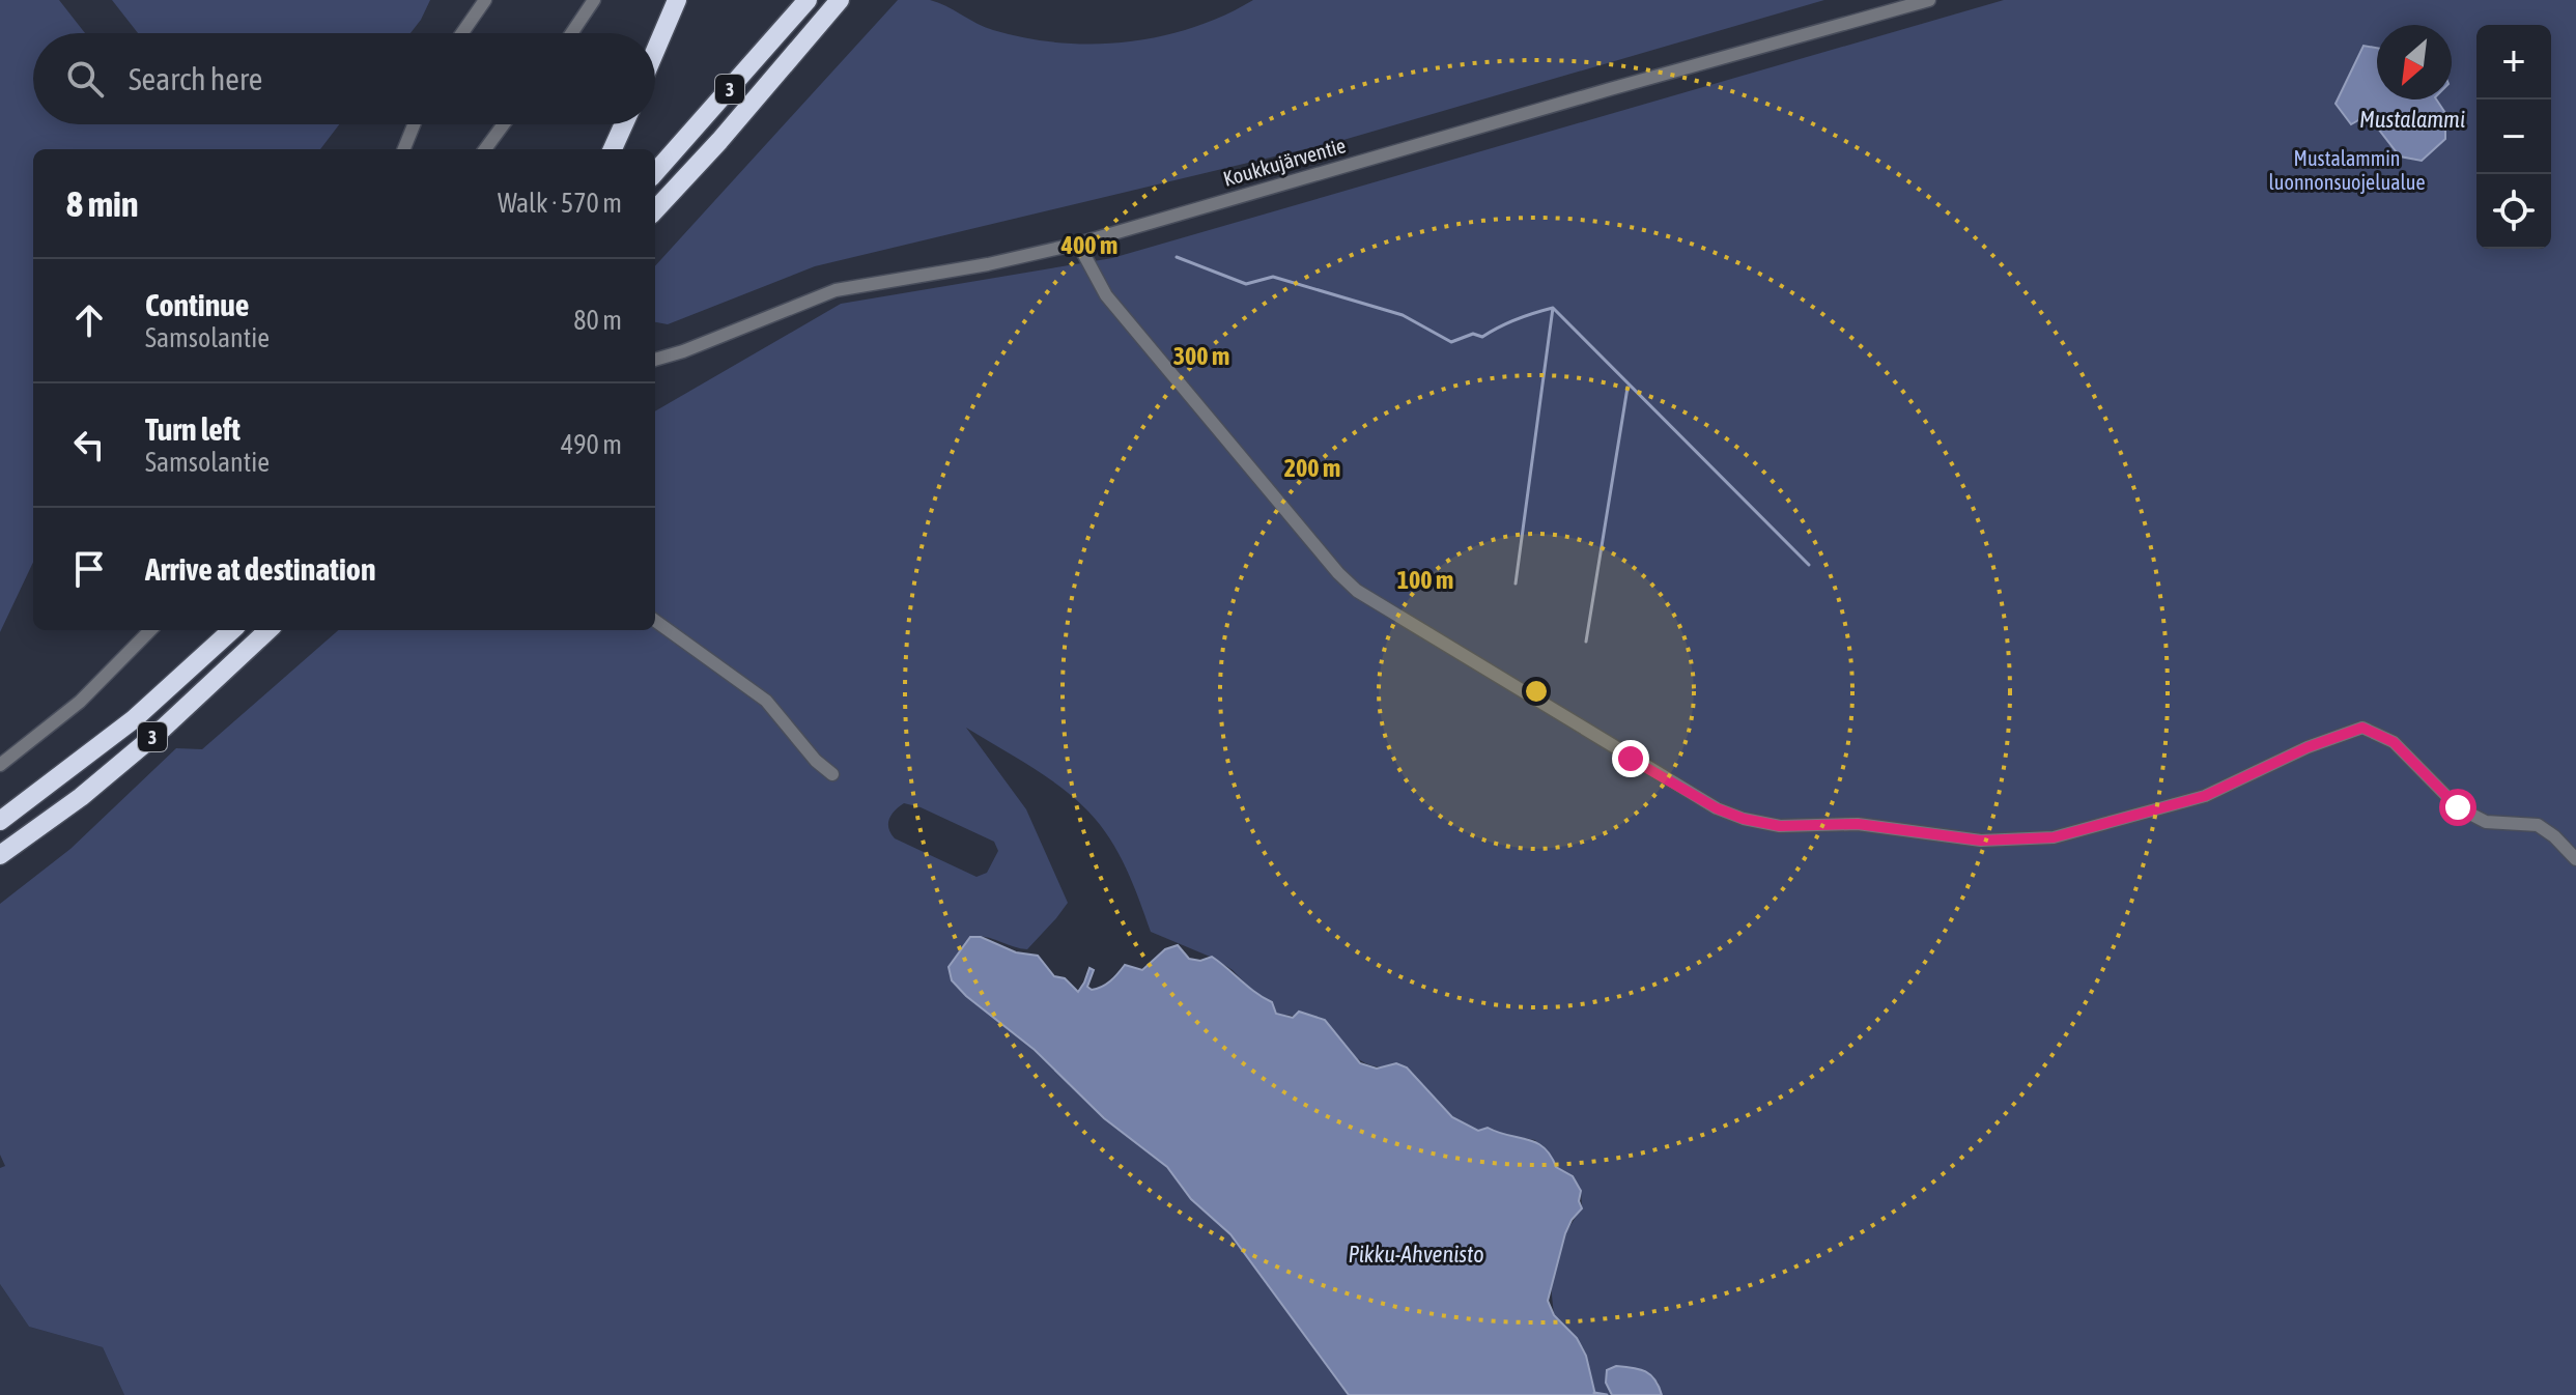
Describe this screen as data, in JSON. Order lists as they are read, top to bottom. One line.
{"streets":{"highway":["3"],"street":["Koukkujärventie"]},"water":["Mustalammi","Pikku-Ahvenisto"],"parks":["Mustalammin luonnonsuojelualue"],"north":"bottom left","page":{"map_buttons":["+","−"],"search":"Search here","heading":["8 min","Walk · 570 m"],"list":[["Continue","Samsolantie","80 m"],["Turn left","Samsolantie","490 m"],"Arrive at destination"]},"rings":["400 m","300 m","200 m","100 m"]}
